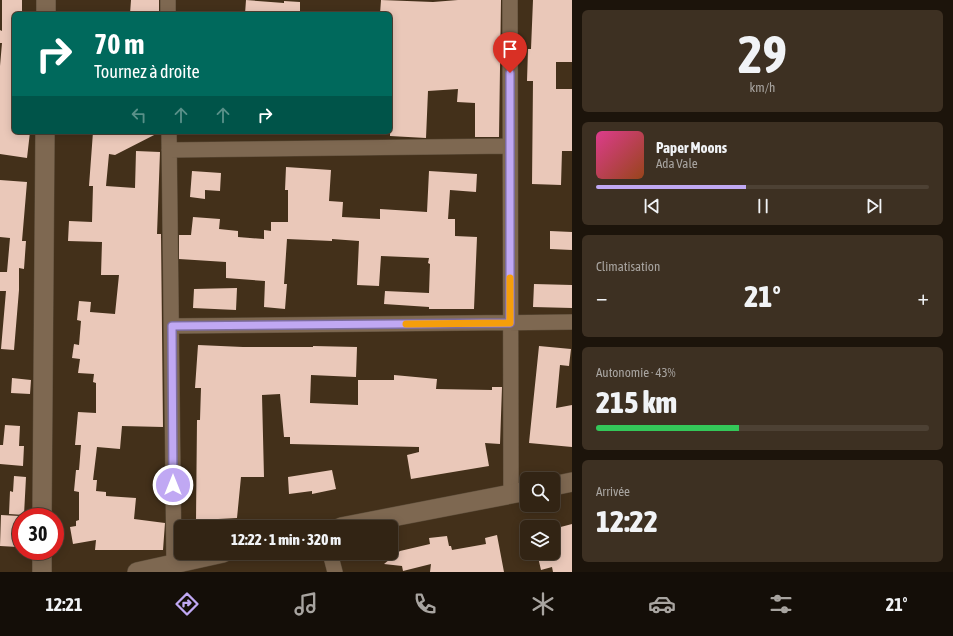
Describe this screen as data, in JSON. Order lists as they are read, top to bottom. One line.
{"page":{"tile":[["29","km/h"],"Climatisation",["Autonomie · 43%","215 km"],["Arrivée","12:22"]],"turn":["70 m","Tournez à droite"],"song":["Paper Moons","Ada Vale"],"heat":["−","21°","+"],"limit":"30","trip":"12:22 · 1 min · 320 m","tabs":["12:21","21°"]}}
